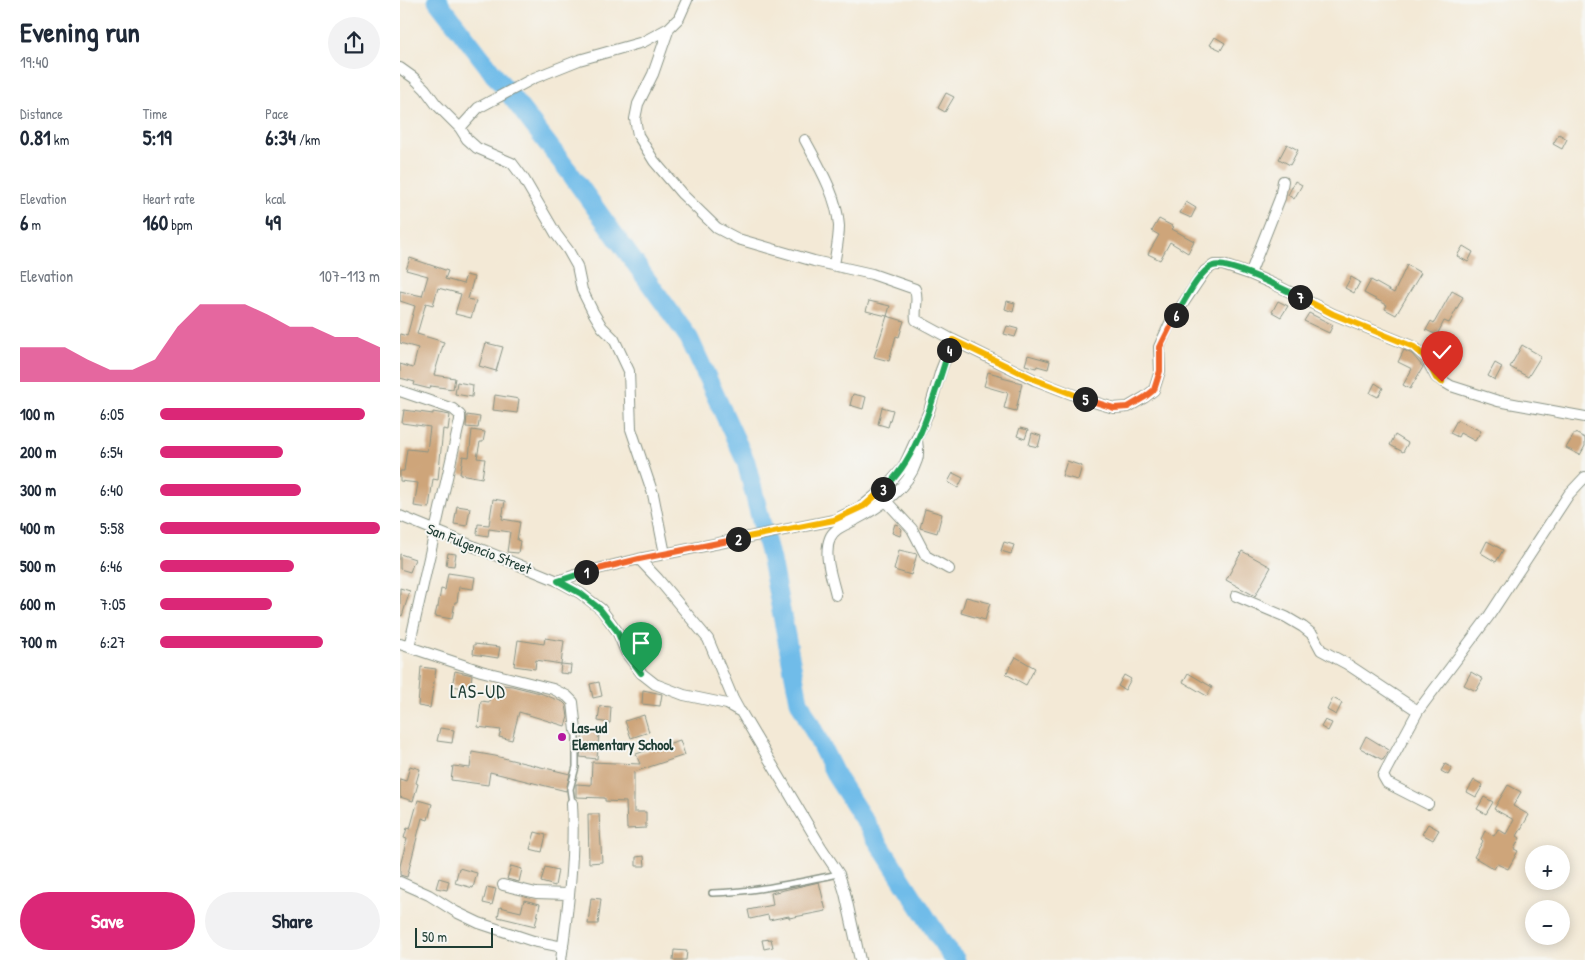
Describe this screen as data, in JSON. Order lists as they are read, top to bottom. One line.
{"streets":{"street":["San Fulgencio Street"]},"districts":["LAS-UD"],"places":["Las-ud Elementary School"],"scale_bar":"50 m","page":{"heading":["Evening run","19:40"],"stats":[["Distance","0.81 km"],["Time","5:19"],["Pace","6:34 /km"],["Elevation","6 m"],["Heart rate","160 bpm"],["kcal","49"]],"chart":["Elevation","107–113 m"],"pins":["7","6","4","5","3","2","1"],"list":[{"name":"100 m","note":"6:05"},{"name":"200 m","note":"6:54"},{"name":"300 m","note":"6:40"},{"name":"400 m","note":"5:58"},{"name":"500 m","note":"6:46"},{"name":"600 m","note":"7:05"},{"name":"700 m","note":"6:27"}],"map_buttons":["+","−"],"buttons":["Save","Share"],"scale":"50 m"}}
